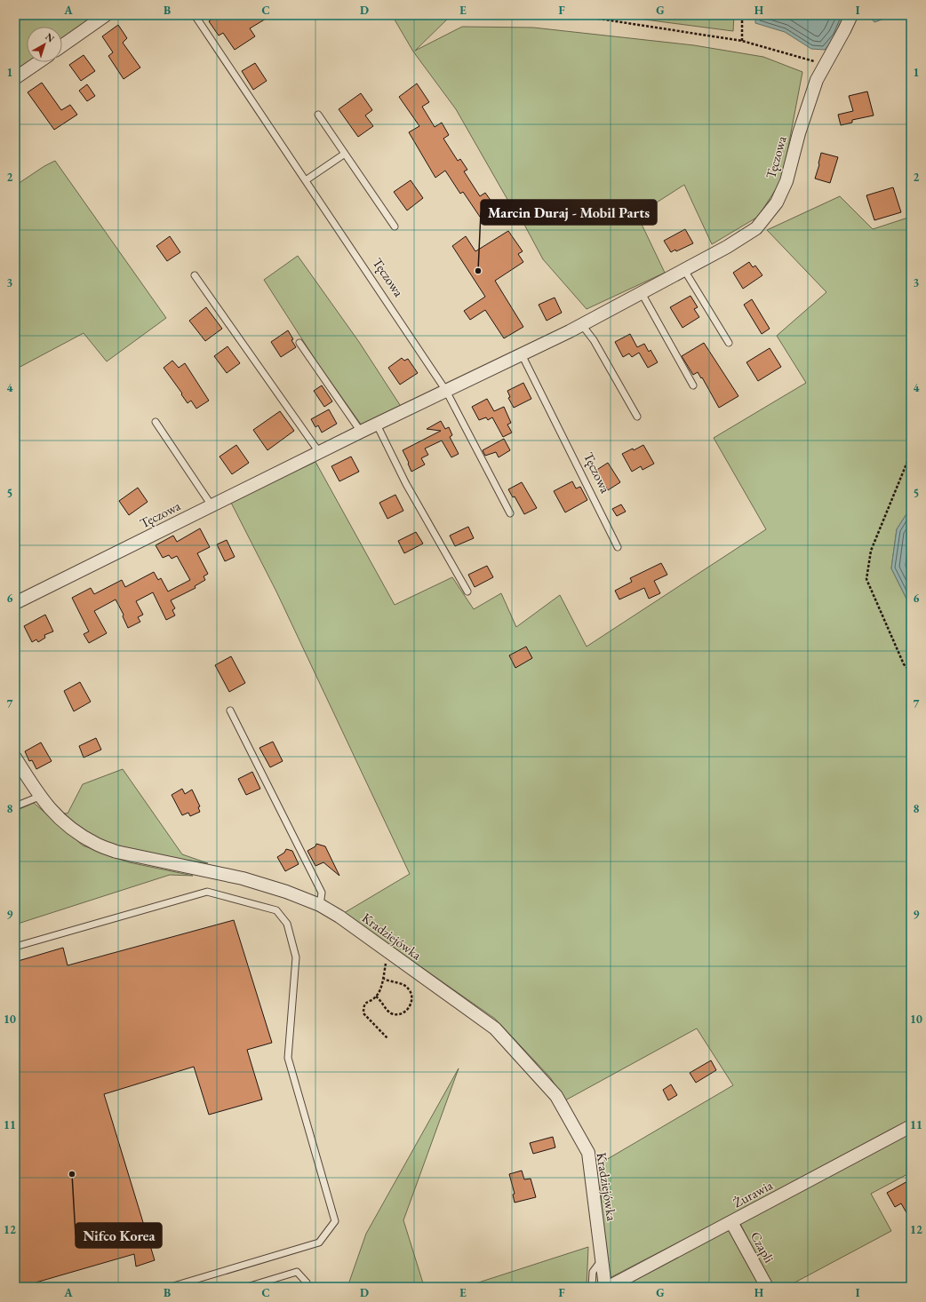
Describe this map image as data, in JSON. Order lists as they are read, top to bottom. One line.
{"streets":{"street":["Tęczowa","Kradziejówka","Żurawia","Czapli"]},"crossings":[["Żurawia","Czapli"]],"places":["Marcin Duraj - Mobil Parts","Nifco Korea"],"north":"top right","grid":{"columns":["A","B","C","D","E","F","G","H","I"],"rows":["1","2","3","4","5","6","7","8","9","10","11","12"]}}
